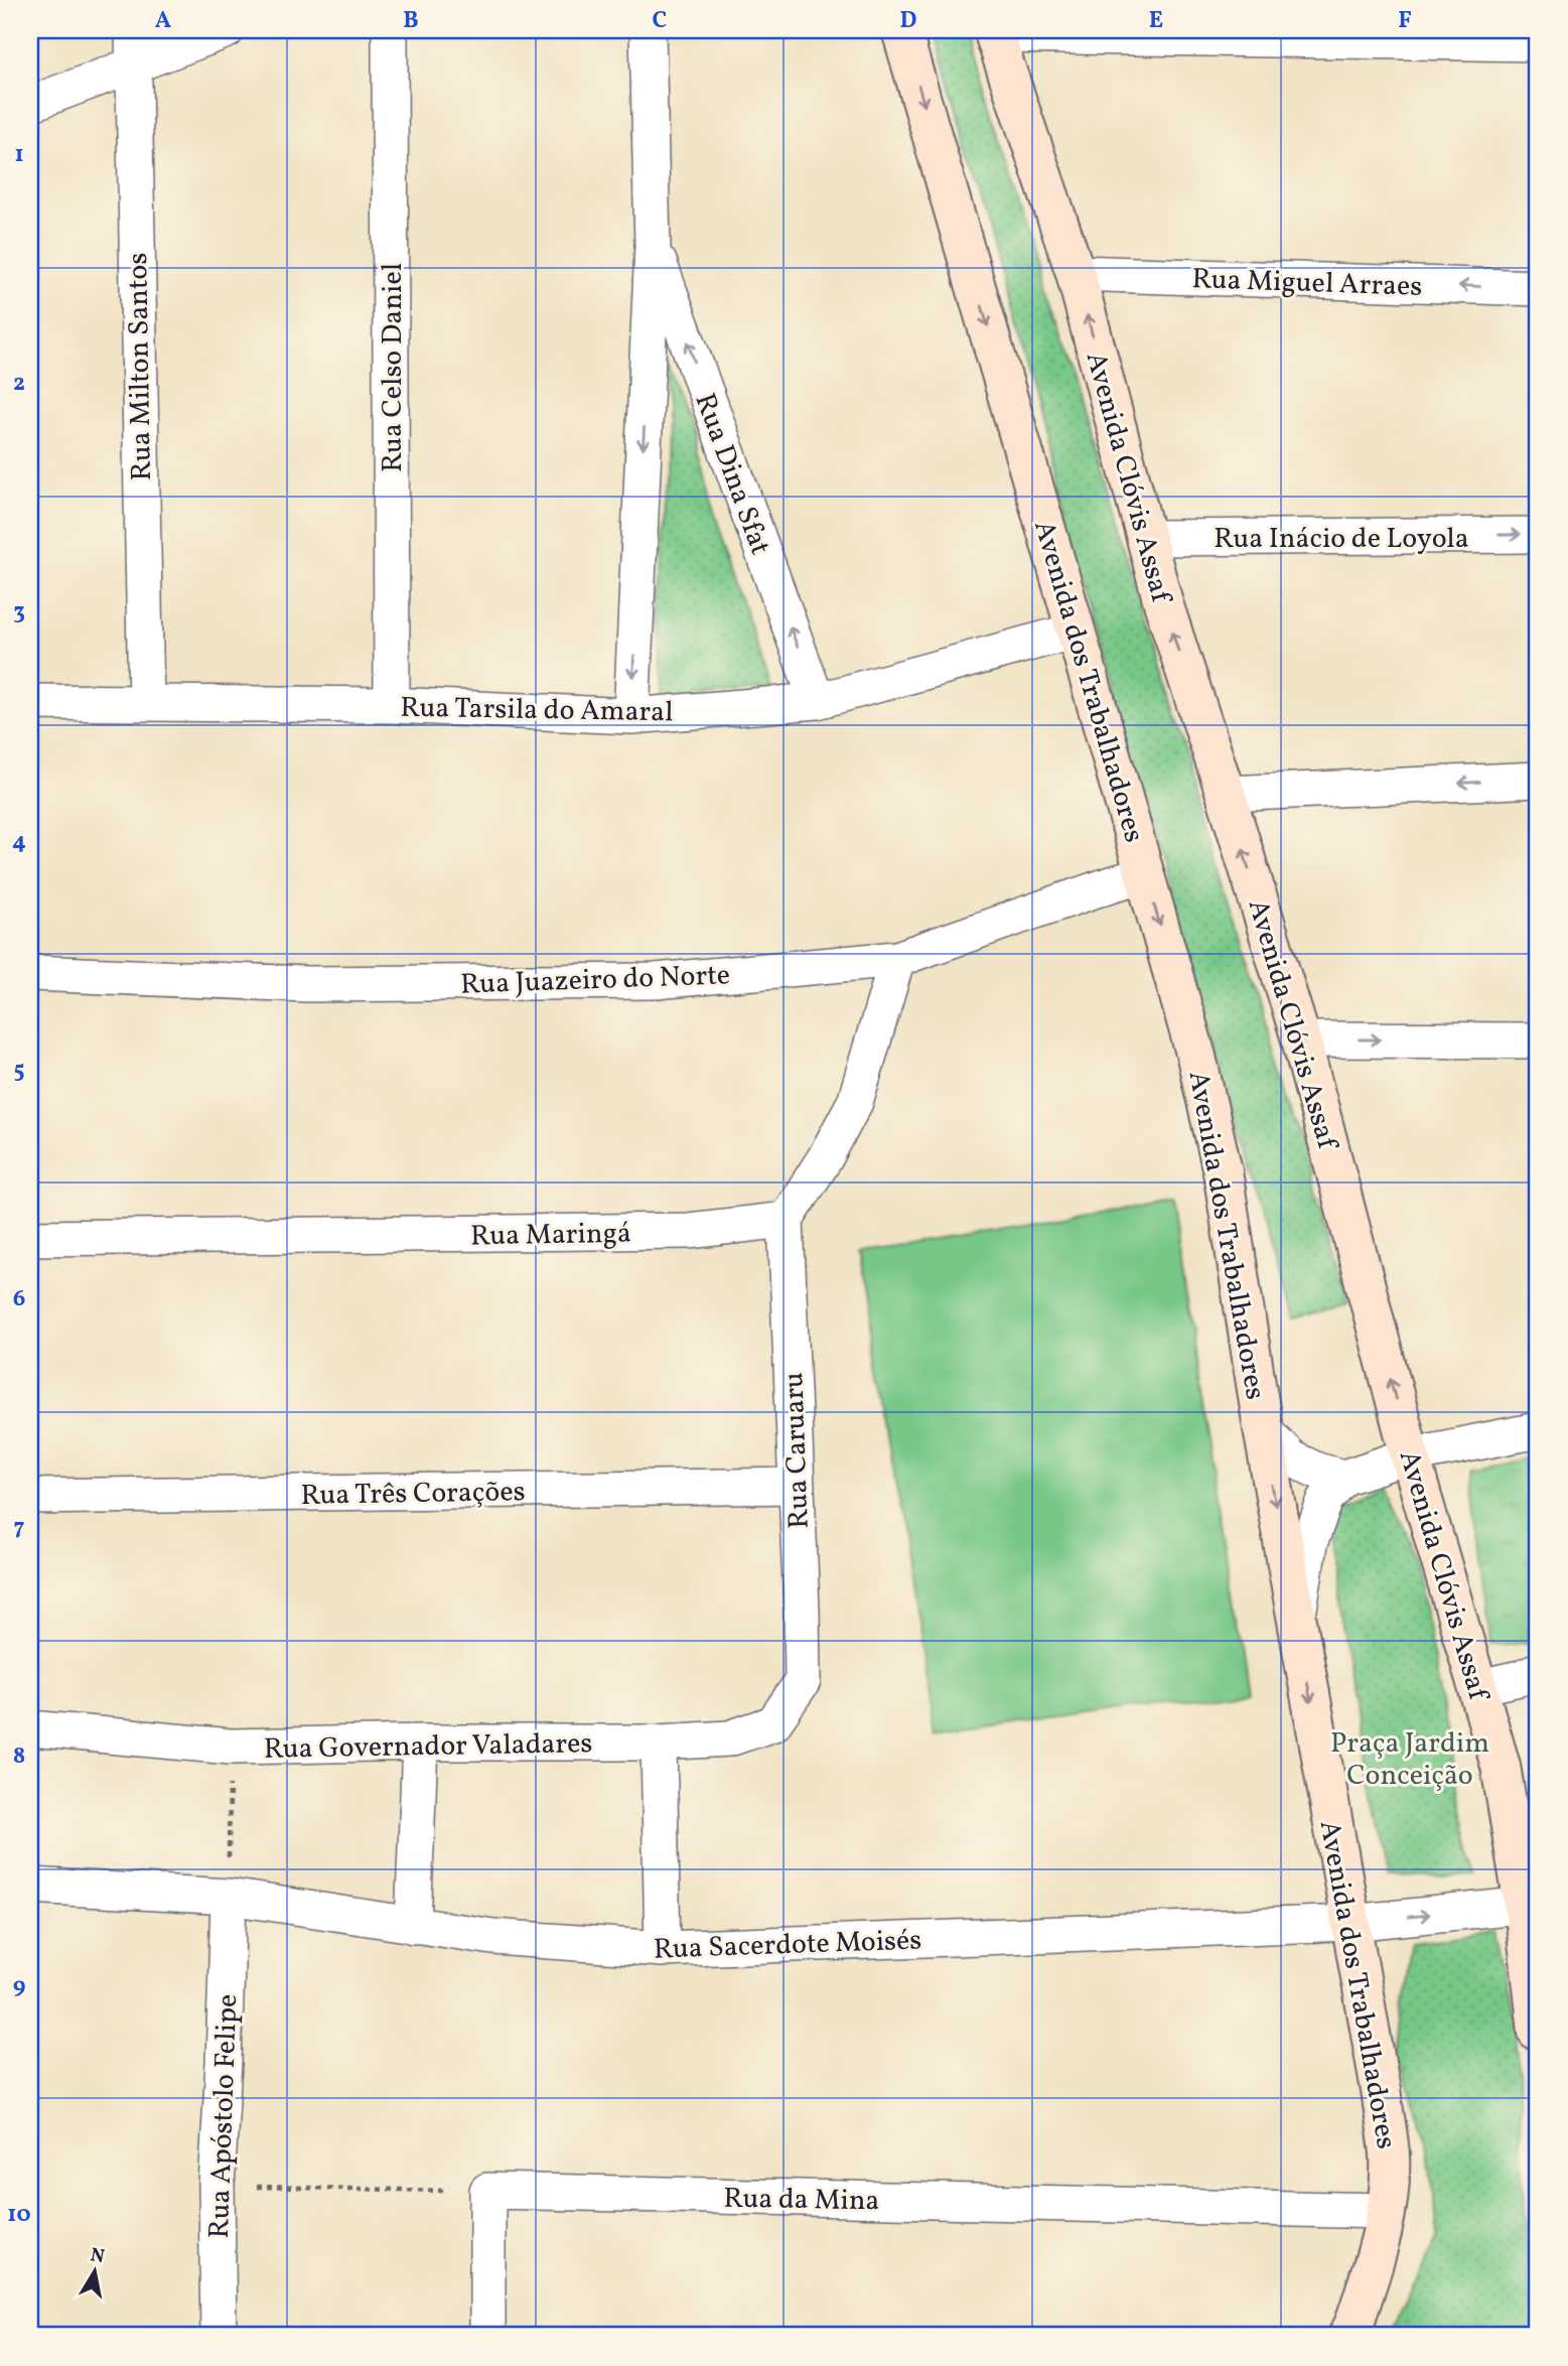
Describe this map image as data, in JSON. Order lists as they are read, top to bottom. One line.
{"streets":{"street":["Rua Miguel Arraes","Rua Milton Santos","Rua Celso Daniel","Rua Dina Sfat","Avenida Clóvis Assaf","Rua Inácio de Loyola","Avenida dos Trabalhadores","Rua Tarsila do Amaral","Rua Juazeiro do Norte","Rua Maringá","Rua Caruaru","Rua Três Corações","Rua Governador Valadares","Rua Sacerdote Moisés","Rua Apóstolo Felipe","Rua da Mina"]},"crossings":[["Rua Miguel Arraes","Avenida Clóvis Assaf"],["Rua Milton Santos","Rua Tarsila do Amaral"],["Rua Celso Daniel","Rua Tarsila do Amaral"],["Rua Dina Sfat","Rua Tarsila do Amaral"],["Avenida Clóvis Assaf","Rua Inácio de Loyola"],["Avenida Clóvis Assaf","Rua Sacerdote Moisés"],["Avenida dos Trabalhadores","Rua Tarsila do Amaral"],["Avenida dos Trabalhadores","Rua Juazeiro do Norte"],["Avenida dos Trabalhadores","Rua Sacerdote Moisés"],["Avenida dos Trabalhadores","Rua da Mina"],["Rua Maringá","Rua Caruaru"],["Rua Caruaru","Rua Três Corações"],["Rua Caruaru","Rua Governador Valadares"],["Rua Sacerdote Moisés","Rua Apóstolo Felipe"]],"one_way":["Avenida Clóvis Assaf","Avenida dos Trabalhadores"],"parks":["Praça Jardim Conceição"],"north":"top","grid":{"columns":["A","B","C","D","E","F"],"rows":["1","2","3","4","5","6","7","8","9","10"]}}
